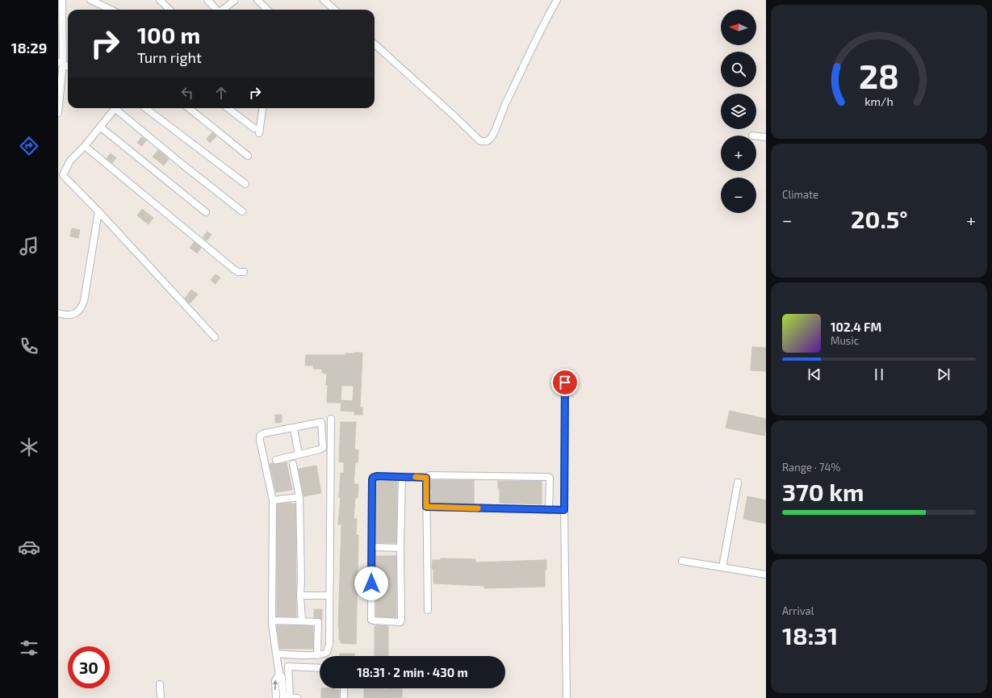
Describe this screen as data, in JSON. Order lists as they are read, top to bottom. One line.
{"north":"left","page":{"tabs":"18:29","map_buttons":["+","−"],"turn":["100 m","Turn right"],"tile":["Climate",["Range · 74%","370 km"],["Arrival","18:31"]],"heat":["−","20.5°","+"],"song":["102.4 FM","Music"],"limit":"30","trip":"18:31 · 2 min · 430 m","gauge":["28","km/h"]}}
